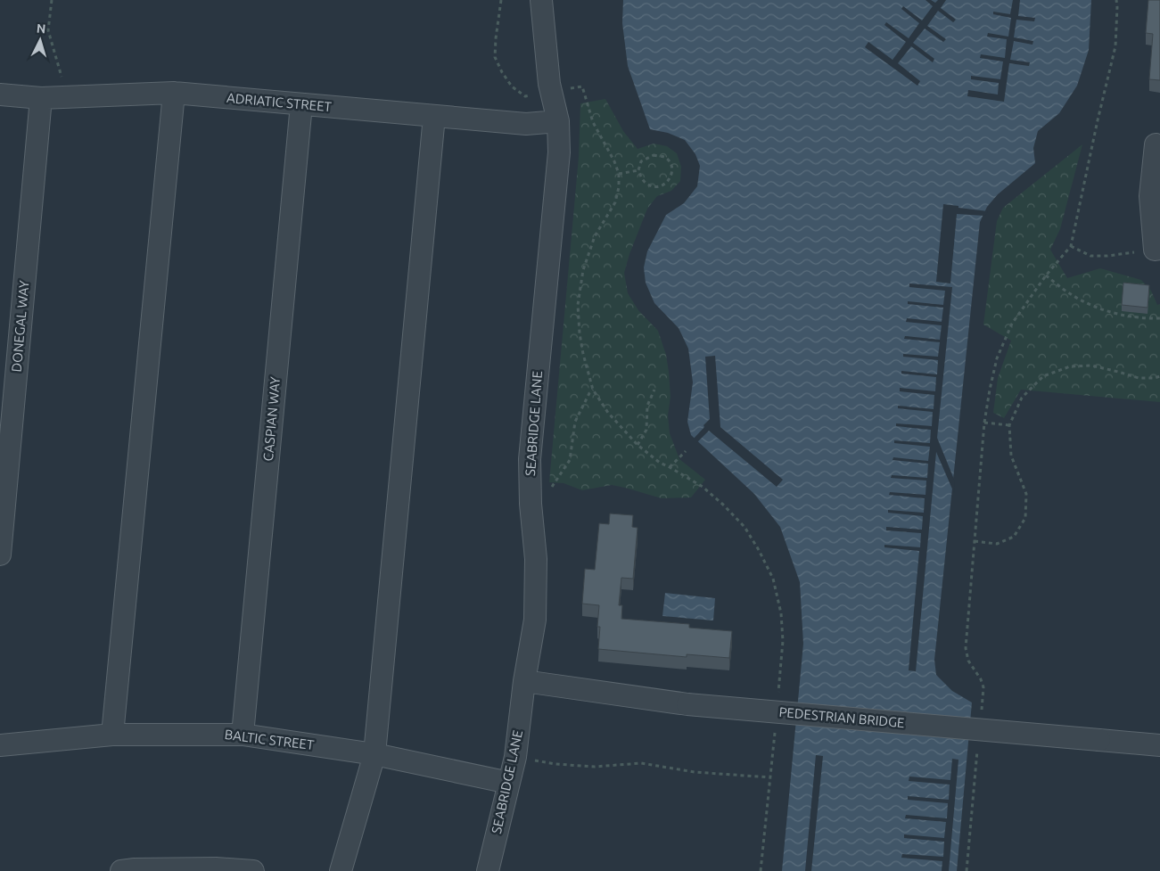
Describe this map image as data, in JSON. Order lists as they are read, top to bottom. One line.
{"streets":{"street":["ADRIATIC STREET","DONEGAL WAY","CASPIAN WAY","SEABRIDGE LANE","PEDESTRIAN BRIDGE","BALTIC STREET"]},"crossings":[["ADRIATIC STREET","DONEGAL WAY"],["ADRIATIC STREET","CASPIAN WAY"],["ADRIATIC STREET","SEABRIDGE LANE"],["CASPIAN WAY","BALTIC STREET"],["SEABRIDGE LANE","PEDESTRIAN BRIDGE"],["SEABRIDGE LANE","BALTIC STREET"]],"north":"top"}
